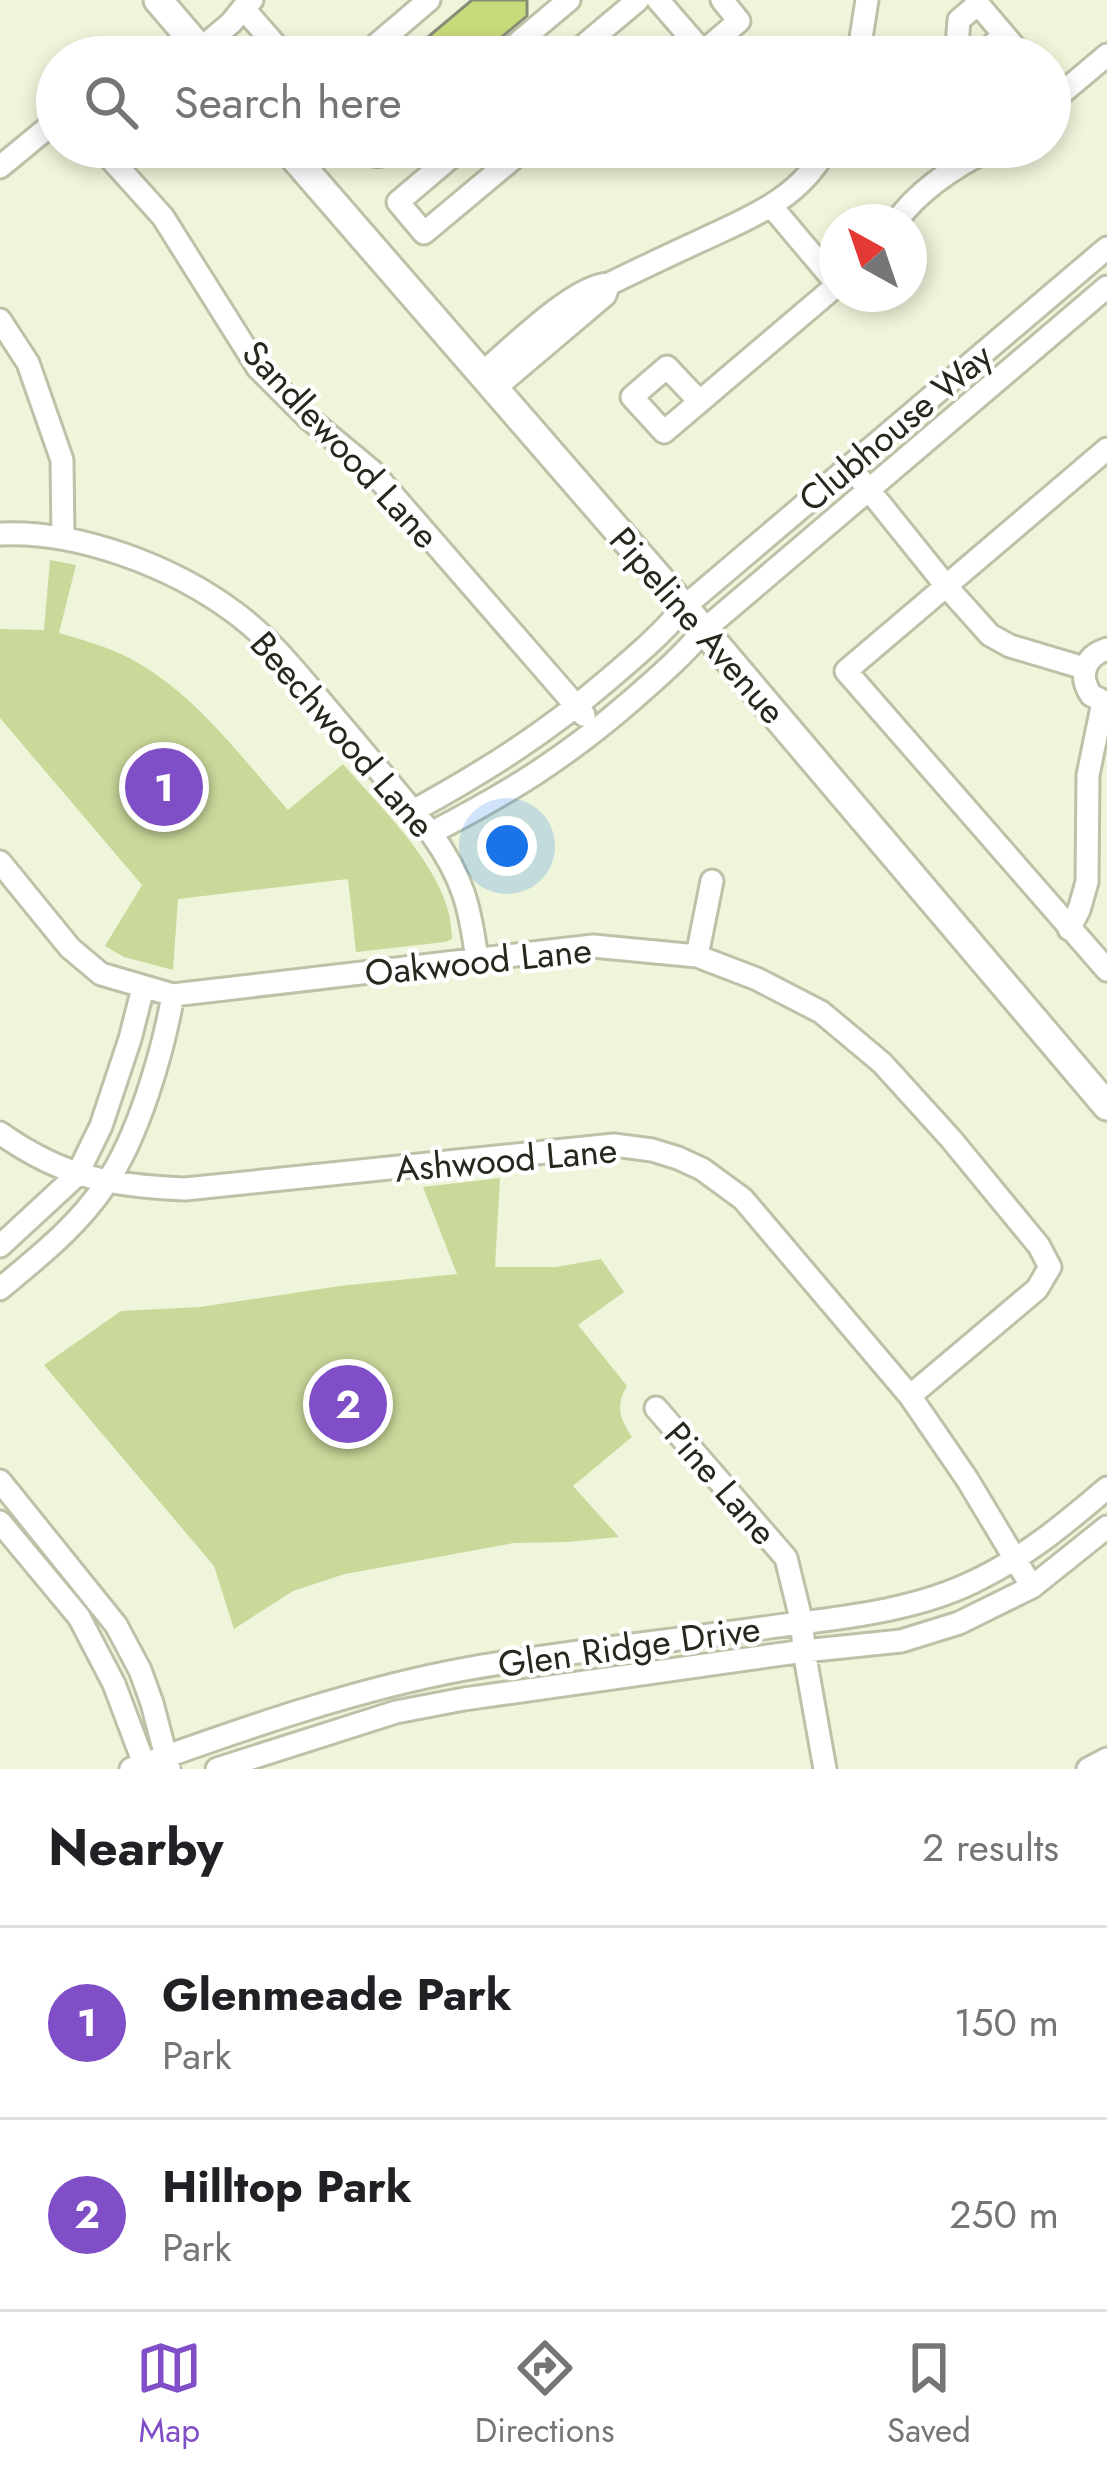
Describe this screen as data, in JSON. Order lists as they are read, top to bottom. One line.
{"streets":{"main road":["Pipeline Avenue"],"street":["Clubhouse Way","Sandlewood Lane","Beechwood Lane","Oakwood Lane","Ashwood Lane","Pine Lane","Glen Ridge Drive"]},"crossings":[["Clubhouse Way","Sandlewood Lane"],["Clubhouse Way","Pipeline Avenue"],["Clubhouse Way","Beechwood Lane"],["Beechwood Lane","Oakwood Lane"],["Oakwood Lane","Ashwood Lane"],["Ashwood Lane","Glen Ridge Drive"],["Pine Lane","Glen Ridge Drive"]],"north":"top left","page":{"search":"Search here","pins":["1","2"],"heading":["Nearby","2 results"],"list":[{"mark":"1","name":"Glenmeade Park","note":"Park","value":"150 m"},{"mark":"2","name":"Hilltop Park","note":"Park","value":"250 m"}],"nav":["Map","Directions","Saved"]}}
